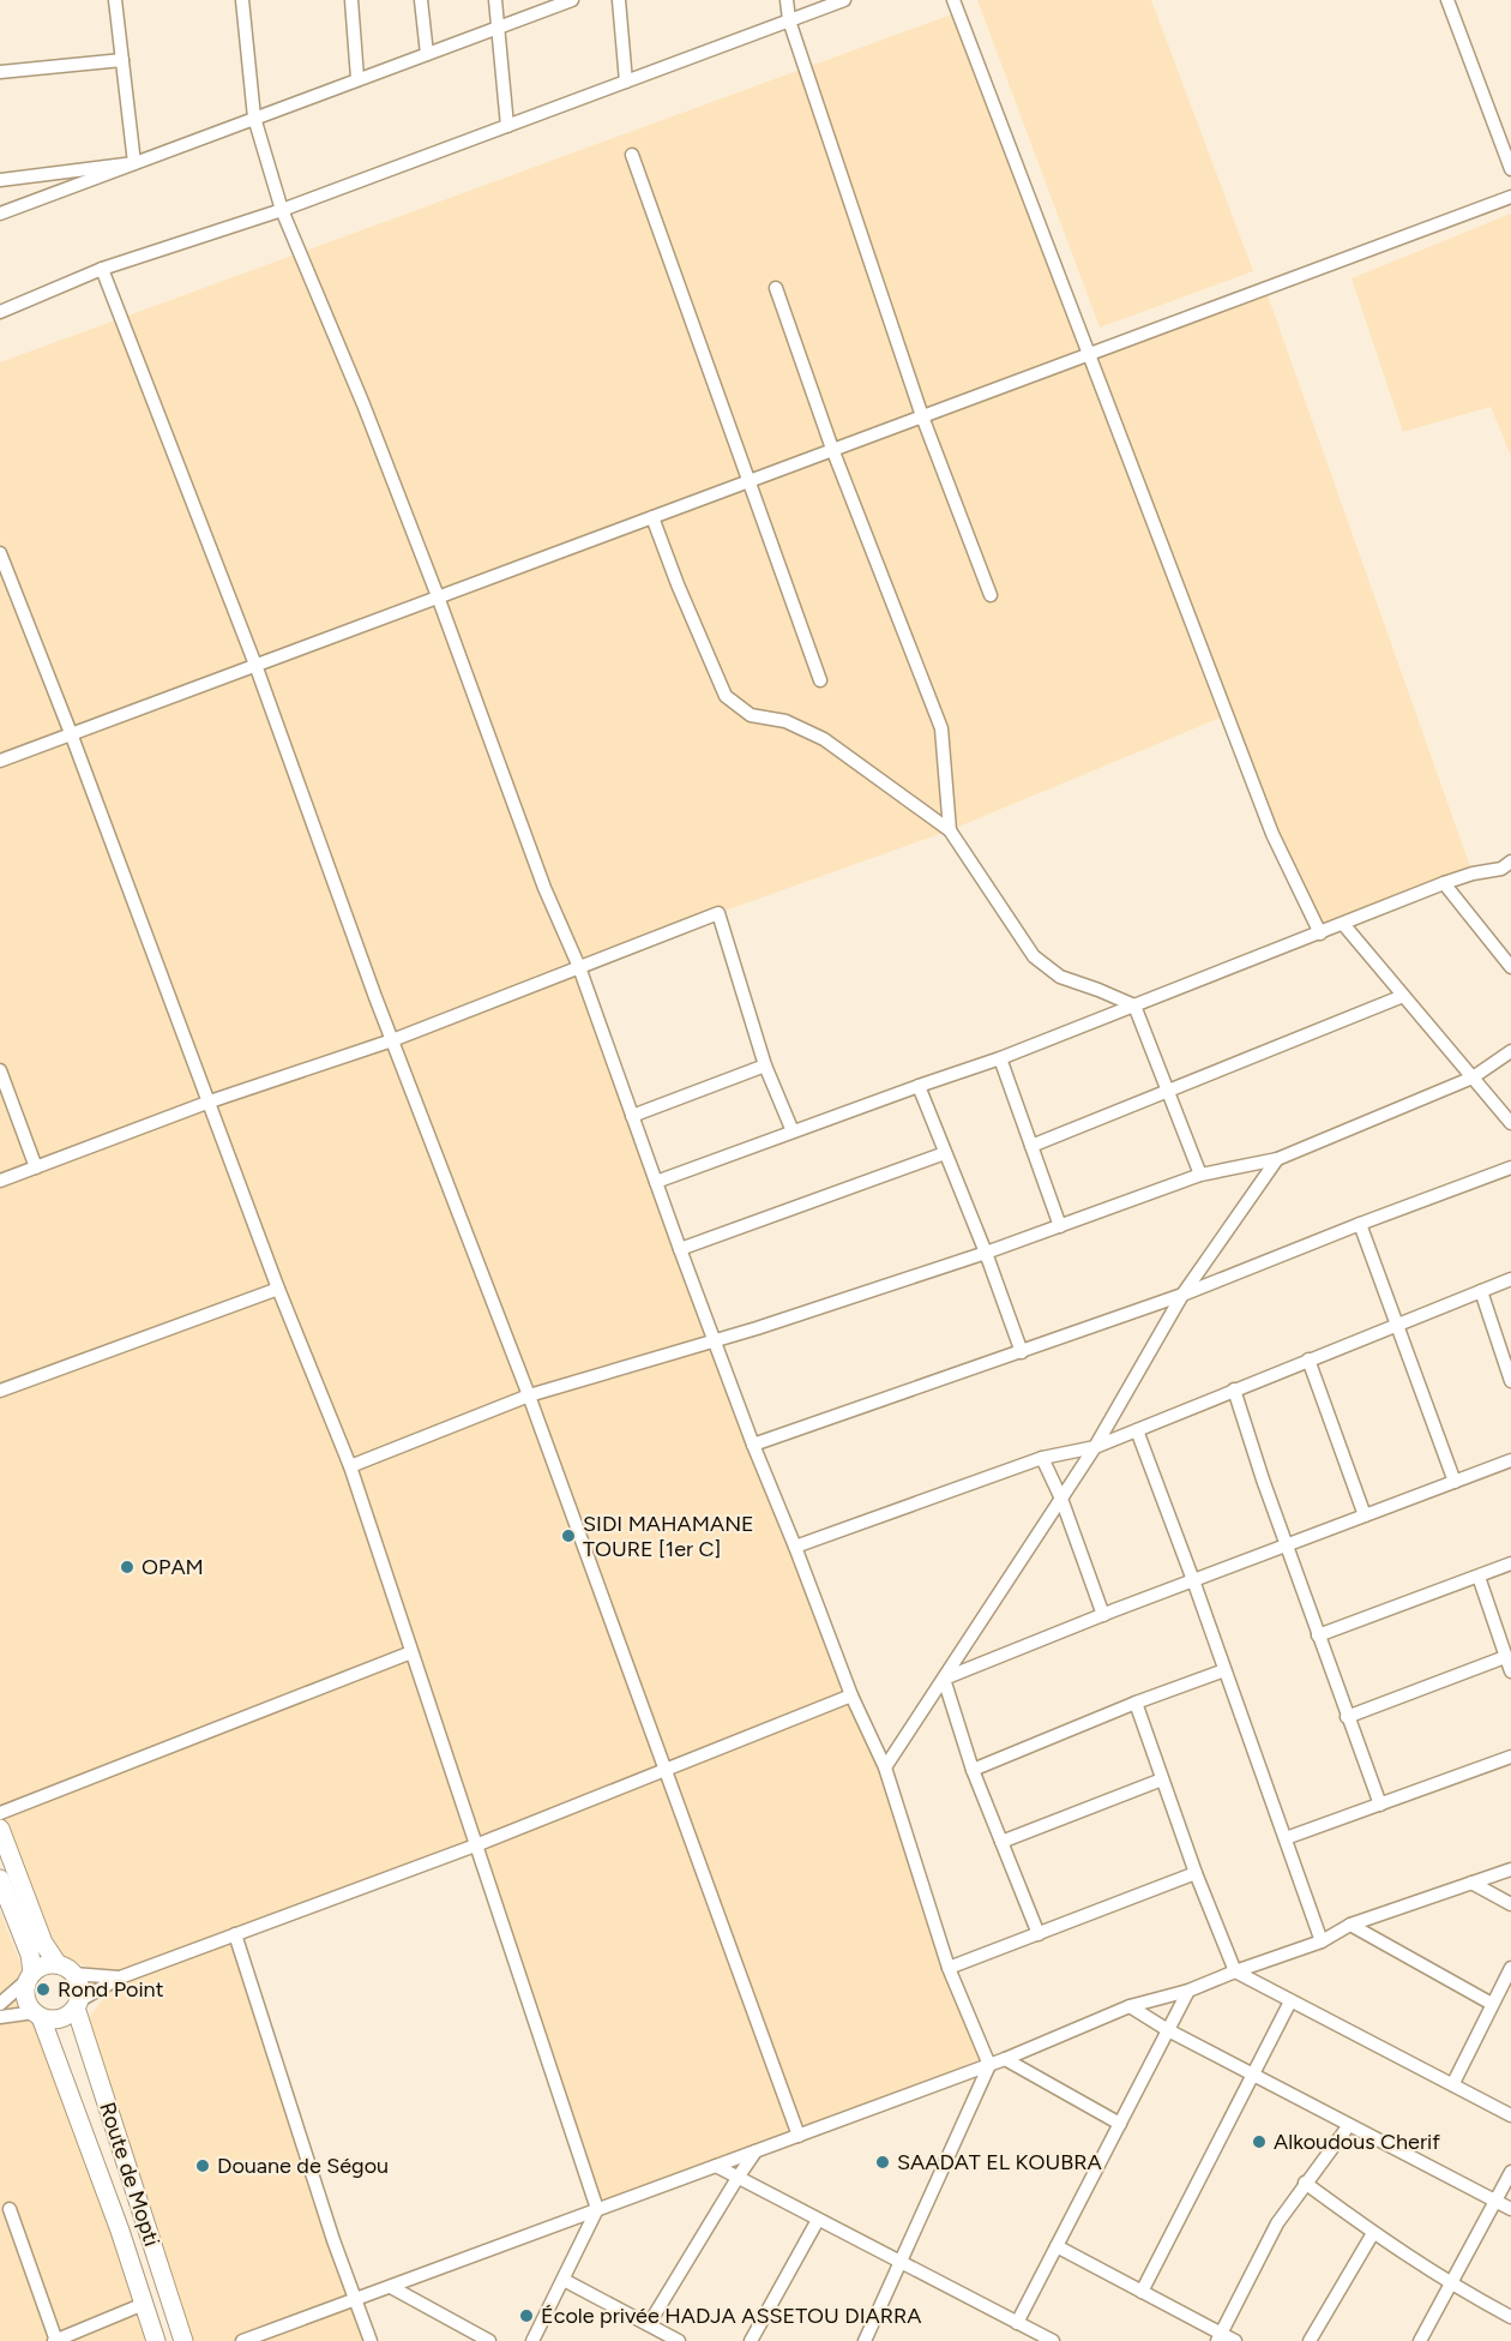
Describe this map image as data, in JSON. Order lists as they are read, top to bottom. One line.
{"streets":{"highway":["Route de Mopti"]},"places":["SIDI MAHAMANE TOURE [1er C]","OPAM","Rond Point","Alkoudous Cherif","SAADAT EL KOUBRA","Douane de Ségou","École privée HADJA ASSETOU DIARRA"]}
